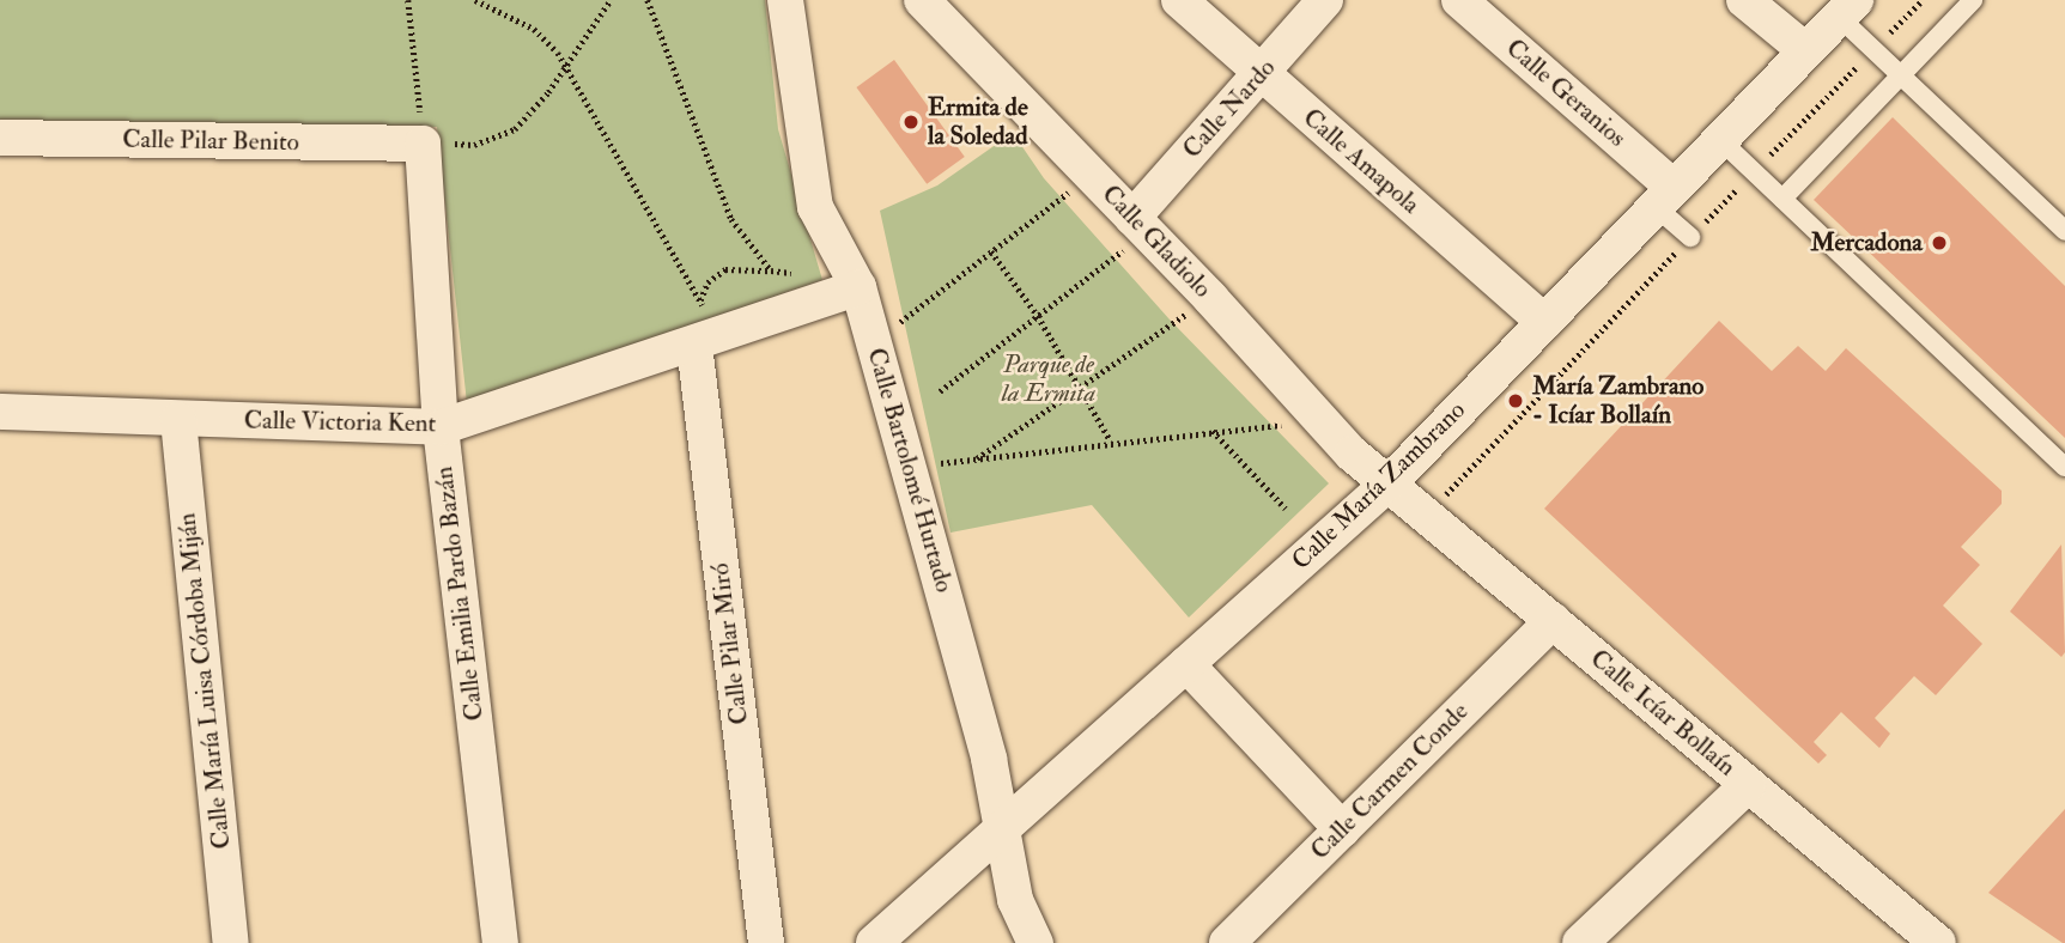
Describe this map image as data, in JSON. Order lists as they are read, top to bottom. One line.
{"streets":{"street":["Calle Geranios","Calle Nardo","Calle Pilar Benito","Calle Amapola","Calle Gladiolo","Calle Victoria Kent","Calle Bartolomé Hurtado","Calle María Zambrano","Calle Emilia Pardo Bazán","Calle Pilar Miró","Calle María Luisa Córdoba Miján","Calle Icíar Bollaín","Calle Carmen Conde"]},"crossings":[["Calle Geranios","Calle María Zambrano"],["Calle Nardo","Calle Amapola"],["Calle Nardo","Calle Gladiolo"],["Calle Pilar Benito","Calle Emilia Pardo Bazán"],["Calle Amapola","Calle María Zambrano"],["Calle Gladiolo","Calle María Zambrano"],["Calle Gladiolo","Calle Icíar Bollaín"],["Calle Victoria Kent","Calle Bartolomé Hurtado"],["Calle Victoria Kent","Calle Emilia Pardo Bazán"],["Calle Victoria Kent","Calle Pilar Miró"],["Calle Victoria Kent","Calle María Luisa Córdoba Miján"],["Calle Bartolomé Hurtado","Calle María Zambrano"],["Calle María Zambrano","Calle Icíar Bollaín"],["Calle Icíar Bollaín","Calle Carmen Conde"]],"parks":["Parque de la Ermita"],"places":["Ermita de la Soledad","Mercadona","María Zambrano - Icíar Bollaín"]}
